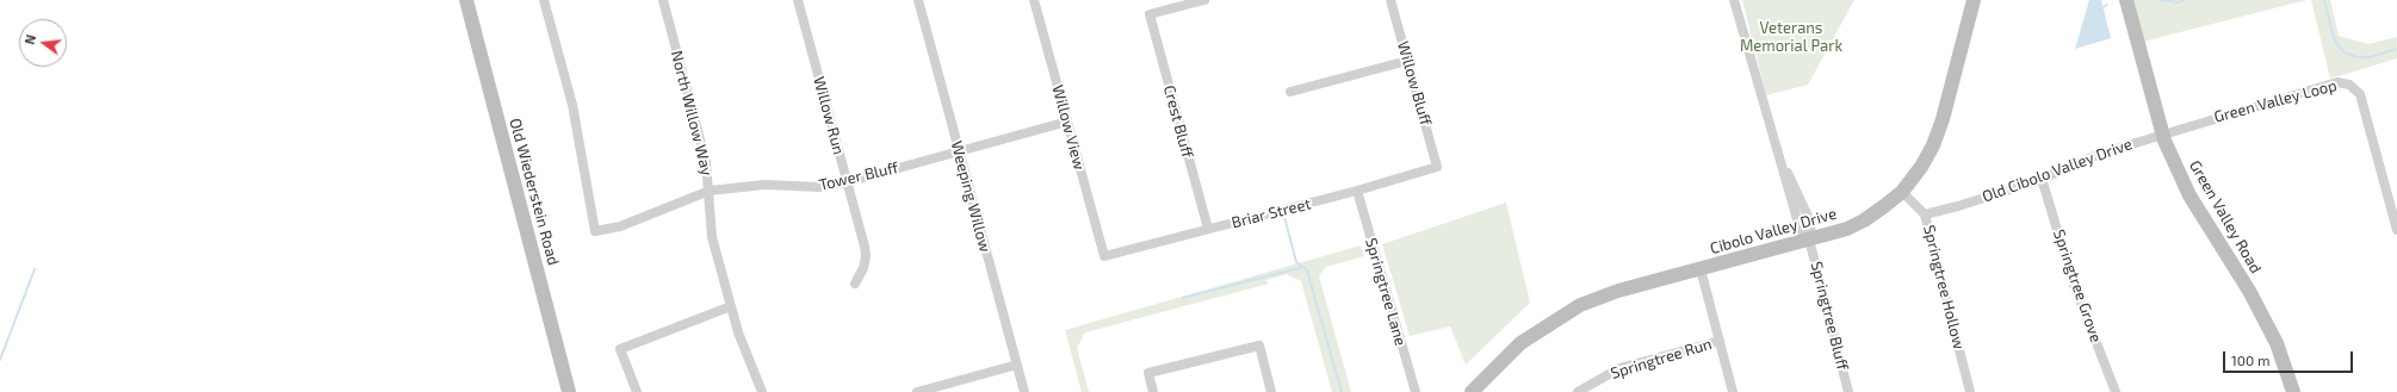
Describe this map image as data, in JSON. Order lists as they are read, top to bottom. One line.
{"streets":{"street":["Willow Bluff","Green Valley Loop","North Willow Way","Willow Run","Crest Bluff","Willow View","Old Cibolo Valley Drive","Tower Bluff","Old Wiederstein Road","Weeping Willow","Briar Street","Green Valley Road","Cibolo Valley Drive","Springtree Grove","Springtree Hollow","Springtree Lane","Springtree Bluff","Springtree Run"]},"crossings":[["Willow Bluff","Briar Street"],["Green Valley Loop","Old Cibolo Valley Drive"],["Green Valley Loop","Green Valley Road"],["North Willow Way","Tower Bluff"],["Willow Run","Tower Bluff"],["Crest Bluff","Briar Street"],["Willow View","Tower Bluff"],["Willow View","Briar Street"],["Old Cibolo Valley Drive","Green Valley Road"],["Old Cibolo Valley Drive","Springtree Grove"],["Old Cibolo Valley Drive","Springtree Hollow"],["Tower Bluff","Weeping Willow"],["Briar Street","Springtree Lane"],["Cibolo Valley Drive","Springtree Hollow"],["Cibolo Valley Drive","Springtree Bluff"]],"parks":["Veterans Memorial Park"],"scale_bar":"100 m","north":"left"}
